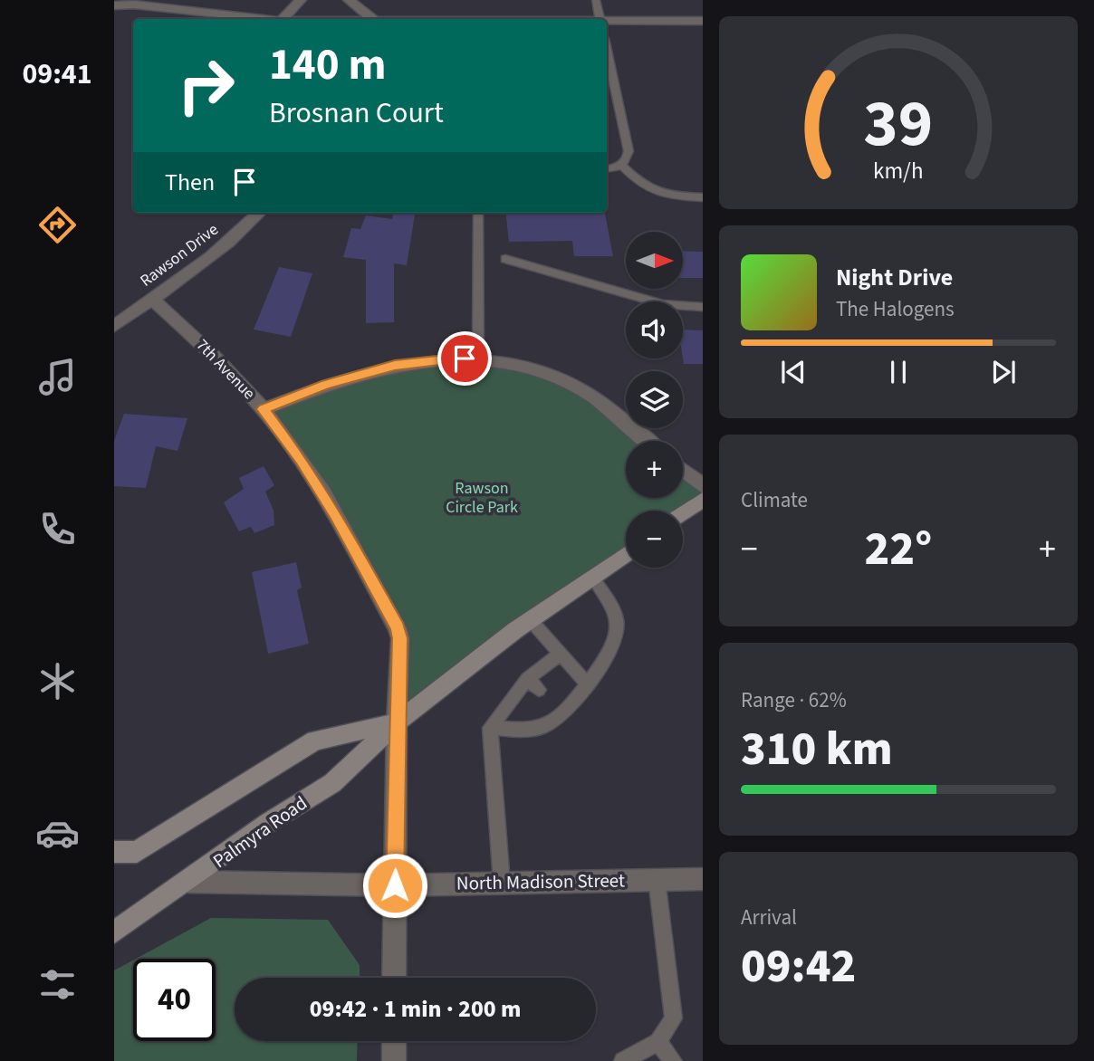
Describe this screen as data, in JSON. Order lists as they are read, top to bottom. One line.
{"streets":{"main road":["Palmyra Road"],"street":["Rawson Drive","7th Avenue","North Madison Street"]},"crossings":[["Rawson Drive","7th Avenue"],["7th Avenue","Palmyra Road"],["7th Avenue","North Madison Street"],["Palmyra Road","North Madison Street"]],"parks":["Rawson Circle Park"],"north":"right","page":{"tabs":"09:41","turn":["140 m","Brosnan Court"],"then":"Then","map_buttons":["+","−"],"song":["Night Drive","The Halogens"],"tile":["Climate",["Range · 62%","310 km"],["Arrival","09:42"]],"heat":["−","22°","+"],"limit":"40","trip":"09:42 · 1 min · 200 m","gauge":["39","km/h"]}}
